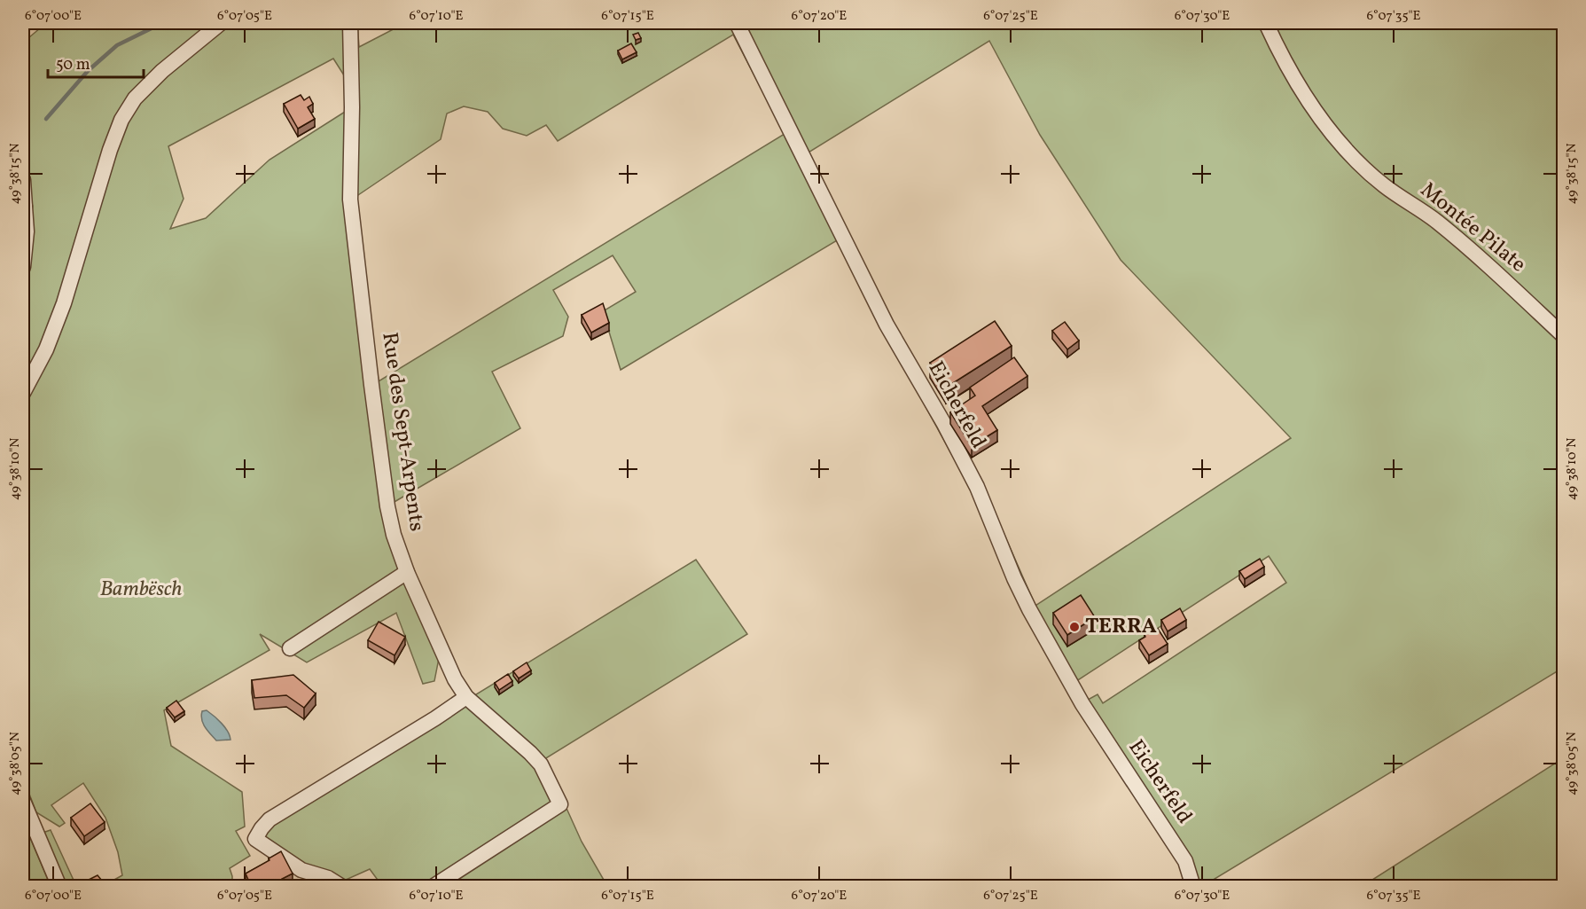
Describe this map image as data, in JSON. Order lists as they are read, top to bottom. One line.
{"streets":{"street":["Montée Pilate","Eicherfeld","Rue des Sept-Arpents"]},"parks":["Bambësch"],"places":["TERRA"],"scale_bar":"50 m","coordinates":["6°07'00\"E","6°07'05\"E","6°07'10\"E","6°07'15\"E","6°07'20\"E","6°07'25\"E","6°07'30\"E","6°07'35\"E","49°38'15\"N","49°38'10\"N","49°38'05\"N"]}
